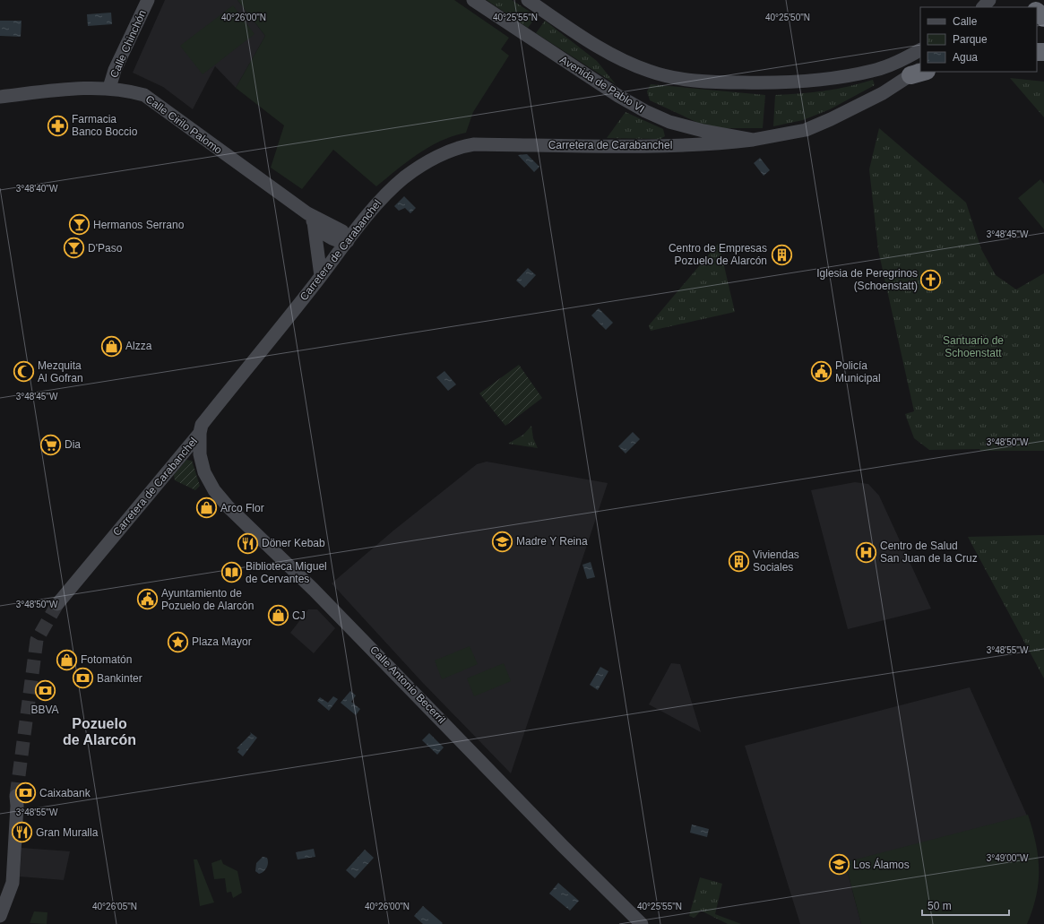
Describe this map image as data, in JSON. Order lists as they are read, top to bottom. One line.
{"streets":{"street":["Calle Chinchón","Avenida de Pablo VI","Calle Cirilo Palomo","Carretera de Carabanchel","Calle Antonio Becerril"]},"crossings":[["Calle Chinchón","Calle Cirilo Palomo"],["Avenida de Pablo VI","Carretera de Carabanchel"],["Calle Cirilo Palomo","Carretera de Carabanchel"],["Carretera de Carabanchel","Calle Antonio Becerril"]],"districts":["Pozuelo de Alarcón"],"parks":["Santuario de Schoenstatt"],"places":{"pharmacy":["Farmacia Banco Boccio"],"bar":["Hermanos Serrano","D'Paso"],"building":["Centro de Empresas Pozuelo de Alarcón","Viviendas Sociales"],"church":["Iglesia de Peregrinos (Schoenstatt)"],"shop":["Alzza","Arco Flor","CJ","Fotomatón"],"mosque":["Mezquita Al Gofran"],"public building":["Policía Municipal","Ayuntamiento de Pozuelo de Alarcón"],"supermarket":["Dia"],"school or university":["Madre Y Reina","Los Álamos"],"restaurant":["Döner Kebab","Gran Muralla"],"hospital":["Centro de Salud San Juan de la Cruz"],"library":["Biblioteca Miguel de Cervantes"],"place":["Plaza Mayor"],"bank":["Bankinter","BBVA","Caixabank"]},"legend":["Calle","Parque","Agua"],"scale_bar":"50 m","coordinates":["40°26'00\"N","40°25'55\"N","40°25'50\"N","3°48'40\"W","3°48'45\"W","3°48'50\"W","3°48'55\"W","3°49'00\"W","40°26'05\"N"]}
